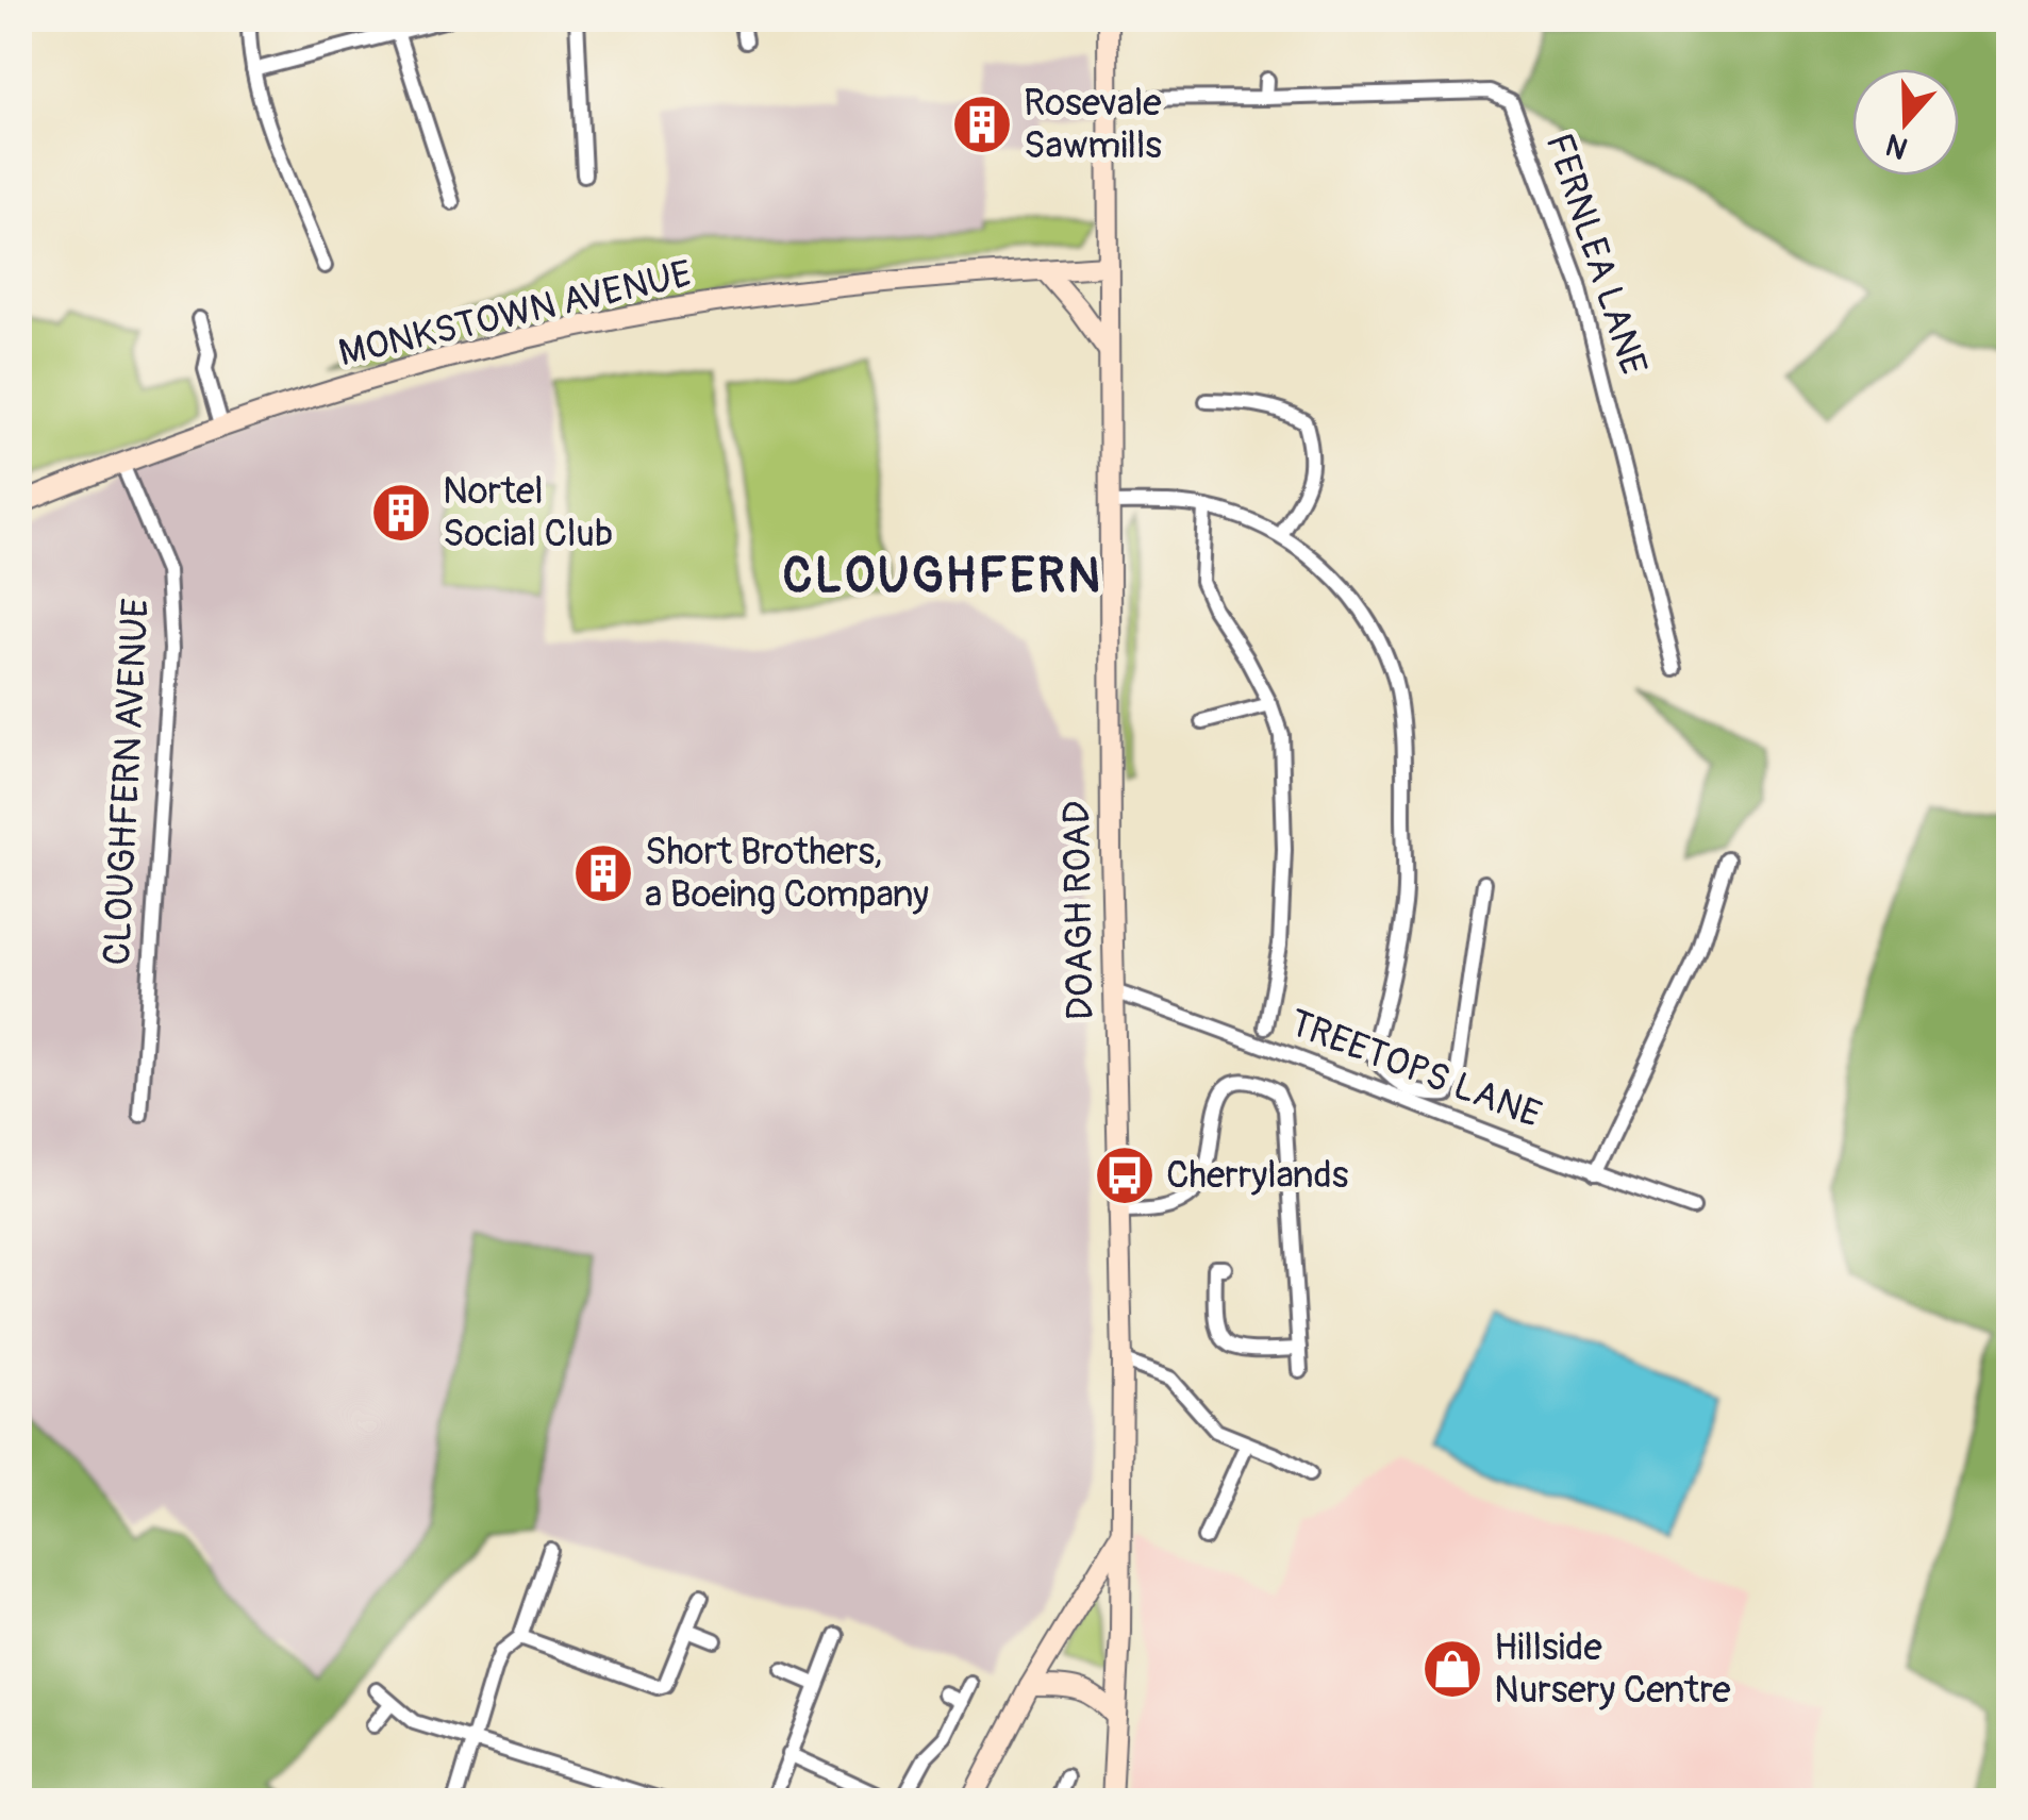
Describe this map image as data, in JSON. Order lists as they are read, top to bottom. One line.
{"streets":{"main road":["MONKSTOWN AVENUE","DOAGH ROAD"],"street":["FERNLEA LANE","CLOUGHFERN AVENUE","TREETOPS LANE"]},"crossings":[["FERNLEA LANE","DOAGH ROAD"],["MONKSTOWN AVENUE","CLOUGHFERN AVENUE"],["MONKSTOWN AVENUE","DOAGH ROAD"],["DOAGH ROAD","TREETOPS LANE"]],"districts":["CLOUGHFERN"],"places":{"building":["Rosevale Sawmills","Nortel Social Club","Short Brothers, a Boeing Company"],"bus stop":["Cherrylands"],"shop":["Hillside Nursery Centre"]},"north":"bottom"}
